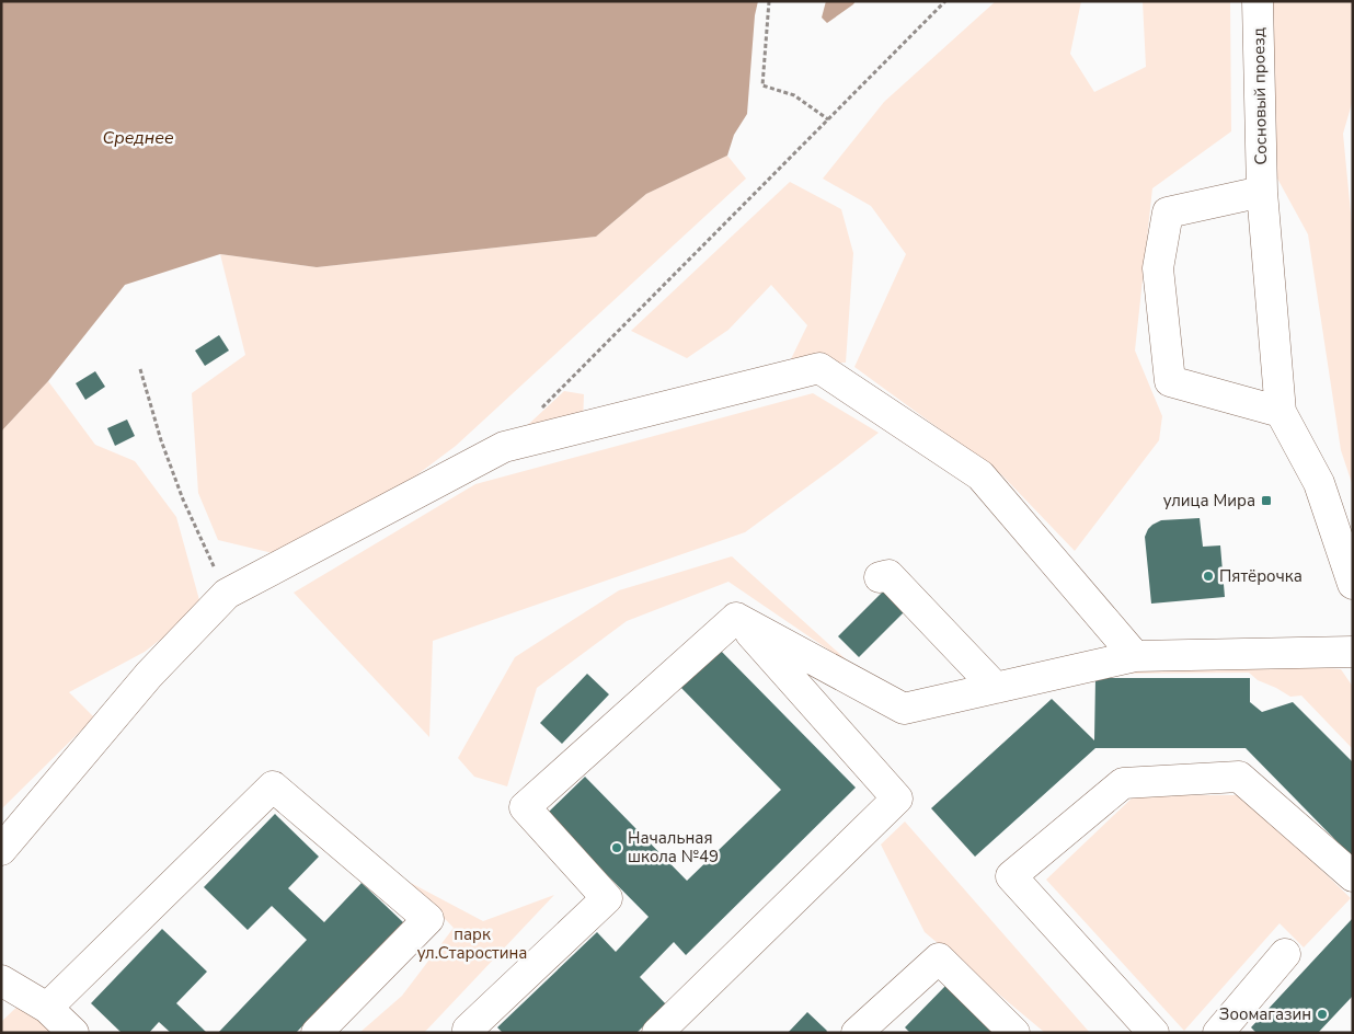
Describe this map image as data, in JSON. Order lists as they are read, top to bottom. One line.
{"streets":{"street":["Сосновый проезд"]},"water":["Среднее"],"parks":["парк ул.Старостина"],"places":{"transit":["улица Мира"],"other":["Пятёрочка","Начальная школа №49","Зоомагазин"]}}
